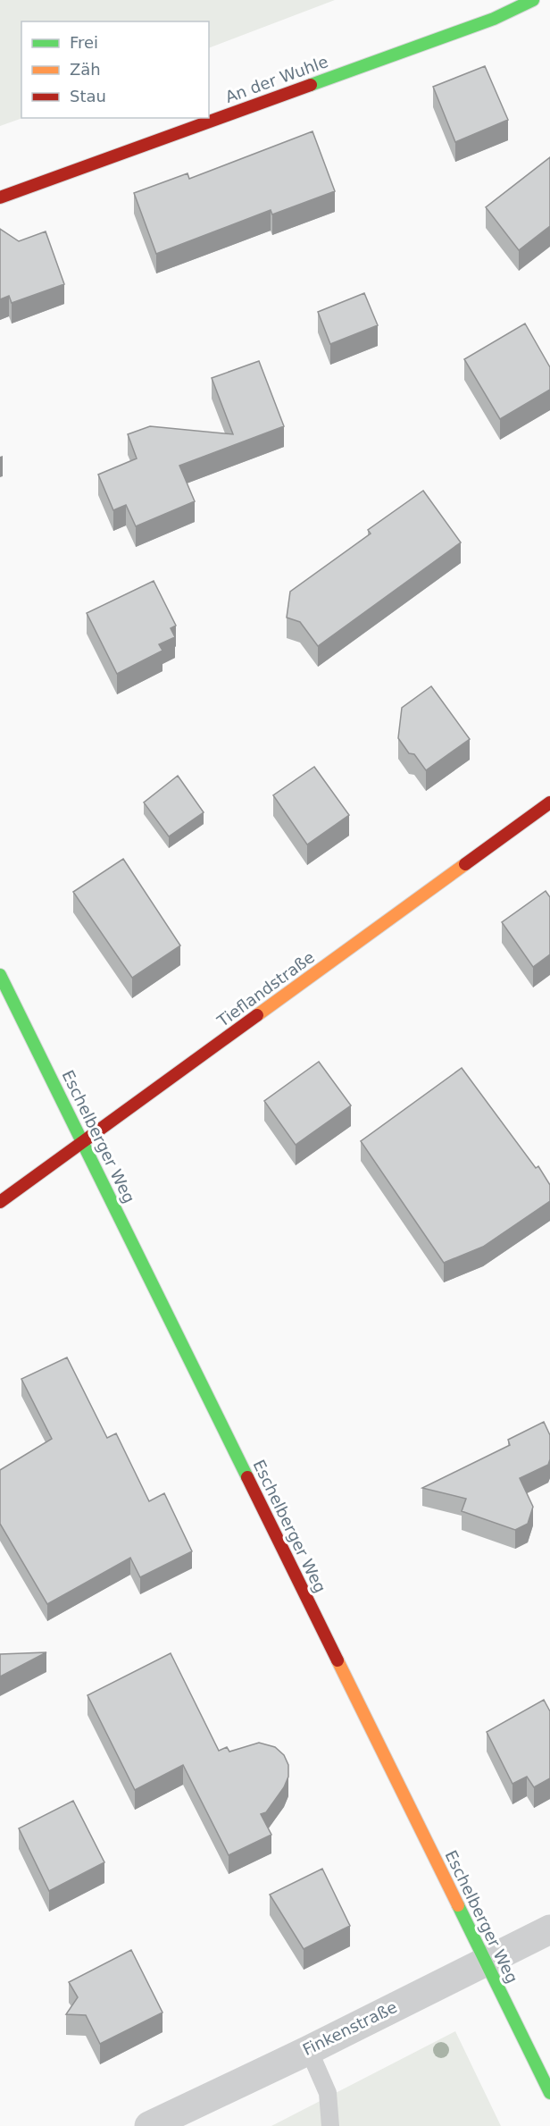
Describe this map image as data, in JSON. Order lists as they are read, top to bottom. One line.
{"streets":{"street":["An der Wuhle","Tieflandstraße","Eschelberger Weg","Finkenstraße"]},"crossings":[["Tieflandstraße","Eschelberger Weg"],["Eschelberger Weg","Finkenstraße"]],"legend":["Frei","Zäh","Stau"]}
